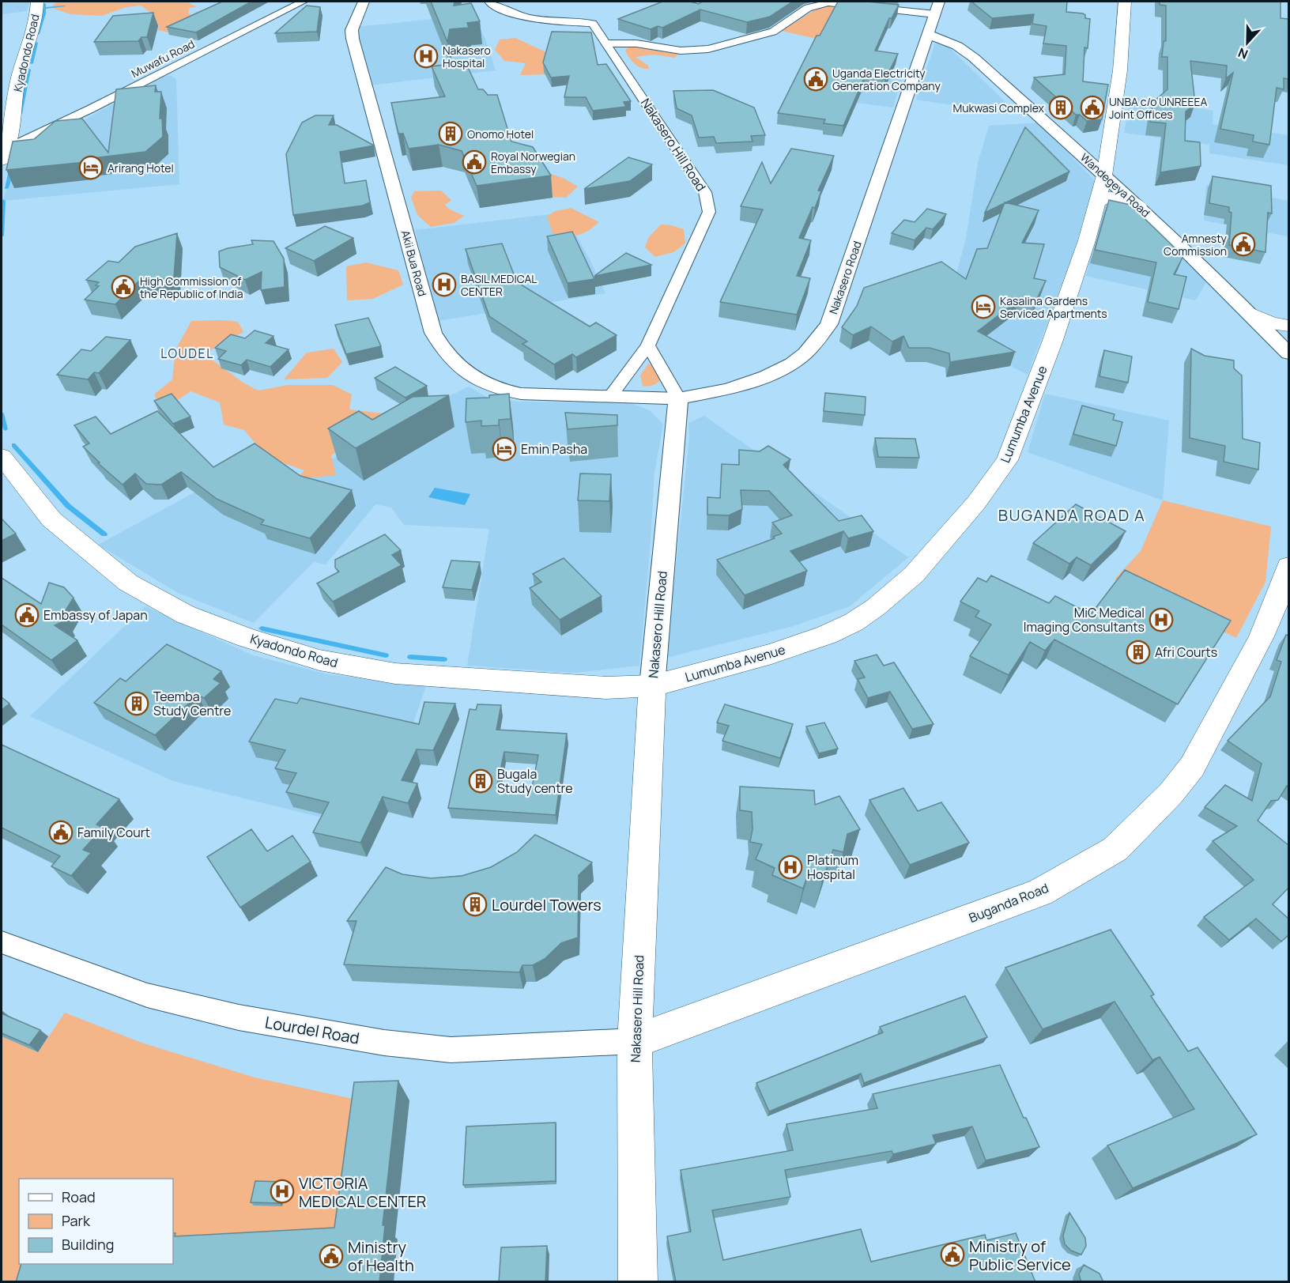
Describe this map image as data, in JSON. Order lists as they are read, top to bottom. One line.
{"streets":{"main road":["Kyadondo Road","Nakasero Hill Road","Lumumba Avenue","Buganda Road"],"street":["Muwafu Road","Wandegeya Road","Akii Bua Road","Nakasero Road","Lourdel Road"]},"crossings":[["Kyadondo Road","Muwafu Road"],["Kyadondo Road","Nakasero Hill Road"],["Kyadondo Road","Lumumba Avenue"],["Nakasero Hill Road","Akii Bua Road"],["Nakasero Hill Road","Nakasero Road"],["Nakasero Hill Road","Lumumba Avenue"],["Nakasero Hill Road","Buganda Road"],["Nakasero Hill Road","Lourdel Road"],["Wandegeya Road","Nakasero Road"],["Wandegeya Road","Lumumba Avenue"],["Akii Bua Road","Nakasero Road"],["Buganda Road","Lourdel Road"]],"districts":["LOUDEL","BUGANDA ROAD A"],"places":{"hospital":["Nakasero Hospital","BASIL MEDICAL CENTER","MiC Medical Imaging Consultants","Platinum Hospital","VICTORIA MEDICAL CENTER"],"public building":["Uganda Electricity Generation Company","UNBA c/o UNREEEA Joint Offices","Royal Norwegian Embassy","Amnesty Commission","High Commission of the Republic of India","Embassy of Japan","Family Court","Ministry of Public Service","Ministry of Health"],"building":["Mukwasi Complex","Onomo Hotel","Afri Courts","Teemba Study Centre","Bugala Study centre","Lourdel Towers"],"hotel":["Arirang Hotel","Kasalina Gardens Serviced Apartments","Emin Pasha"]},"legend":["Road","Park","Building"],"north":"bottom"}
